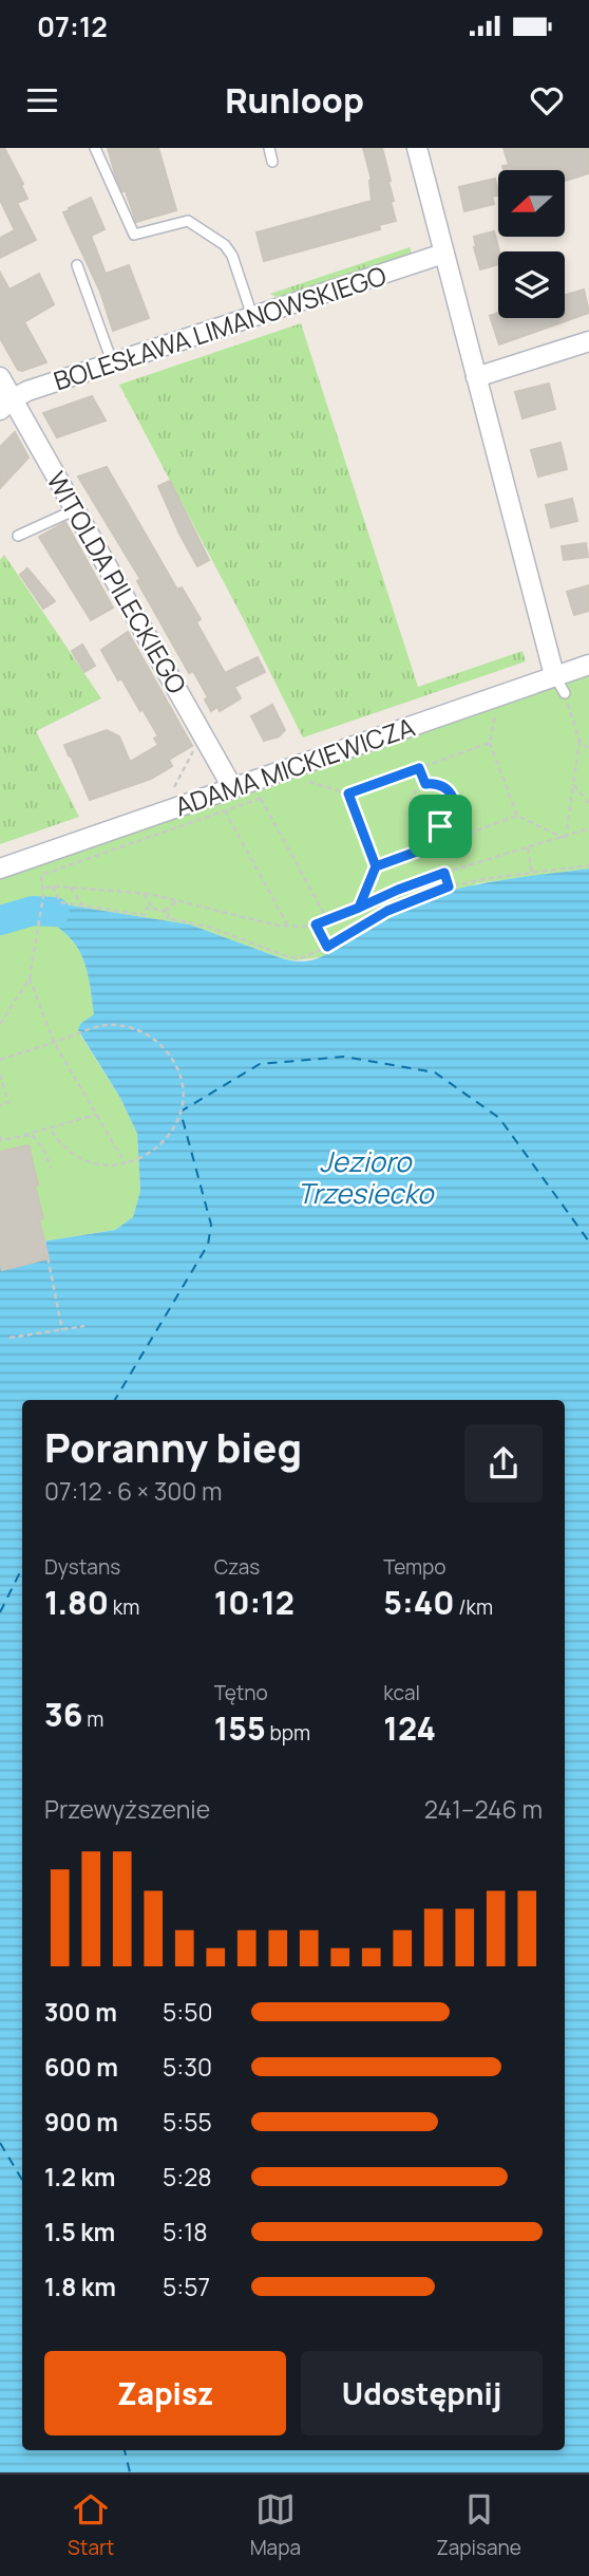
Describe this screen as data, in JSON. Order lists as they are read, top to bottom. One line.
{"streets":{"street":["BOLESŁAWA LIMANOWSKIEGO","WITOLDA PILECKIEGO","ADAMA MICKIEWICZA"]},"crossings":[["BOLESŁAWA LIMANOWSKIEGO","WITOLDA PILECKIEGO"],["WITOLDA PILECKIEGO","ADAMA MICKIEWICZA"]],"water":["Jezioro Trzesiecko"],"north":"left","page":{"status":"07:12","header":"Runloop","heading":["Poranny bieg","07:12 · 6 × 300 m"],"stats":[["Dystans","1.80 km"],["Czas","10:12"],["Tempo","5:40 /km"],["36 m"],["Tętno","155 bpm"],["kcal","124"]],"chart":["Przewyższenie","241–246 m"],"list":[{"name":"300 m","note":"5:50"},{"name":"600 m","note":"5:30"},{"name":"900 m","note":"5:55"},{"name":"1.2 km","note":"5:28"},{"name":"1.5 km","note":"5:18"},{"name":"1.8 km","note":"5:57"}],"buttons":["Zapisz","Udostępnij"],"tabs":["Start","Mapa","Zapisane"]}}
